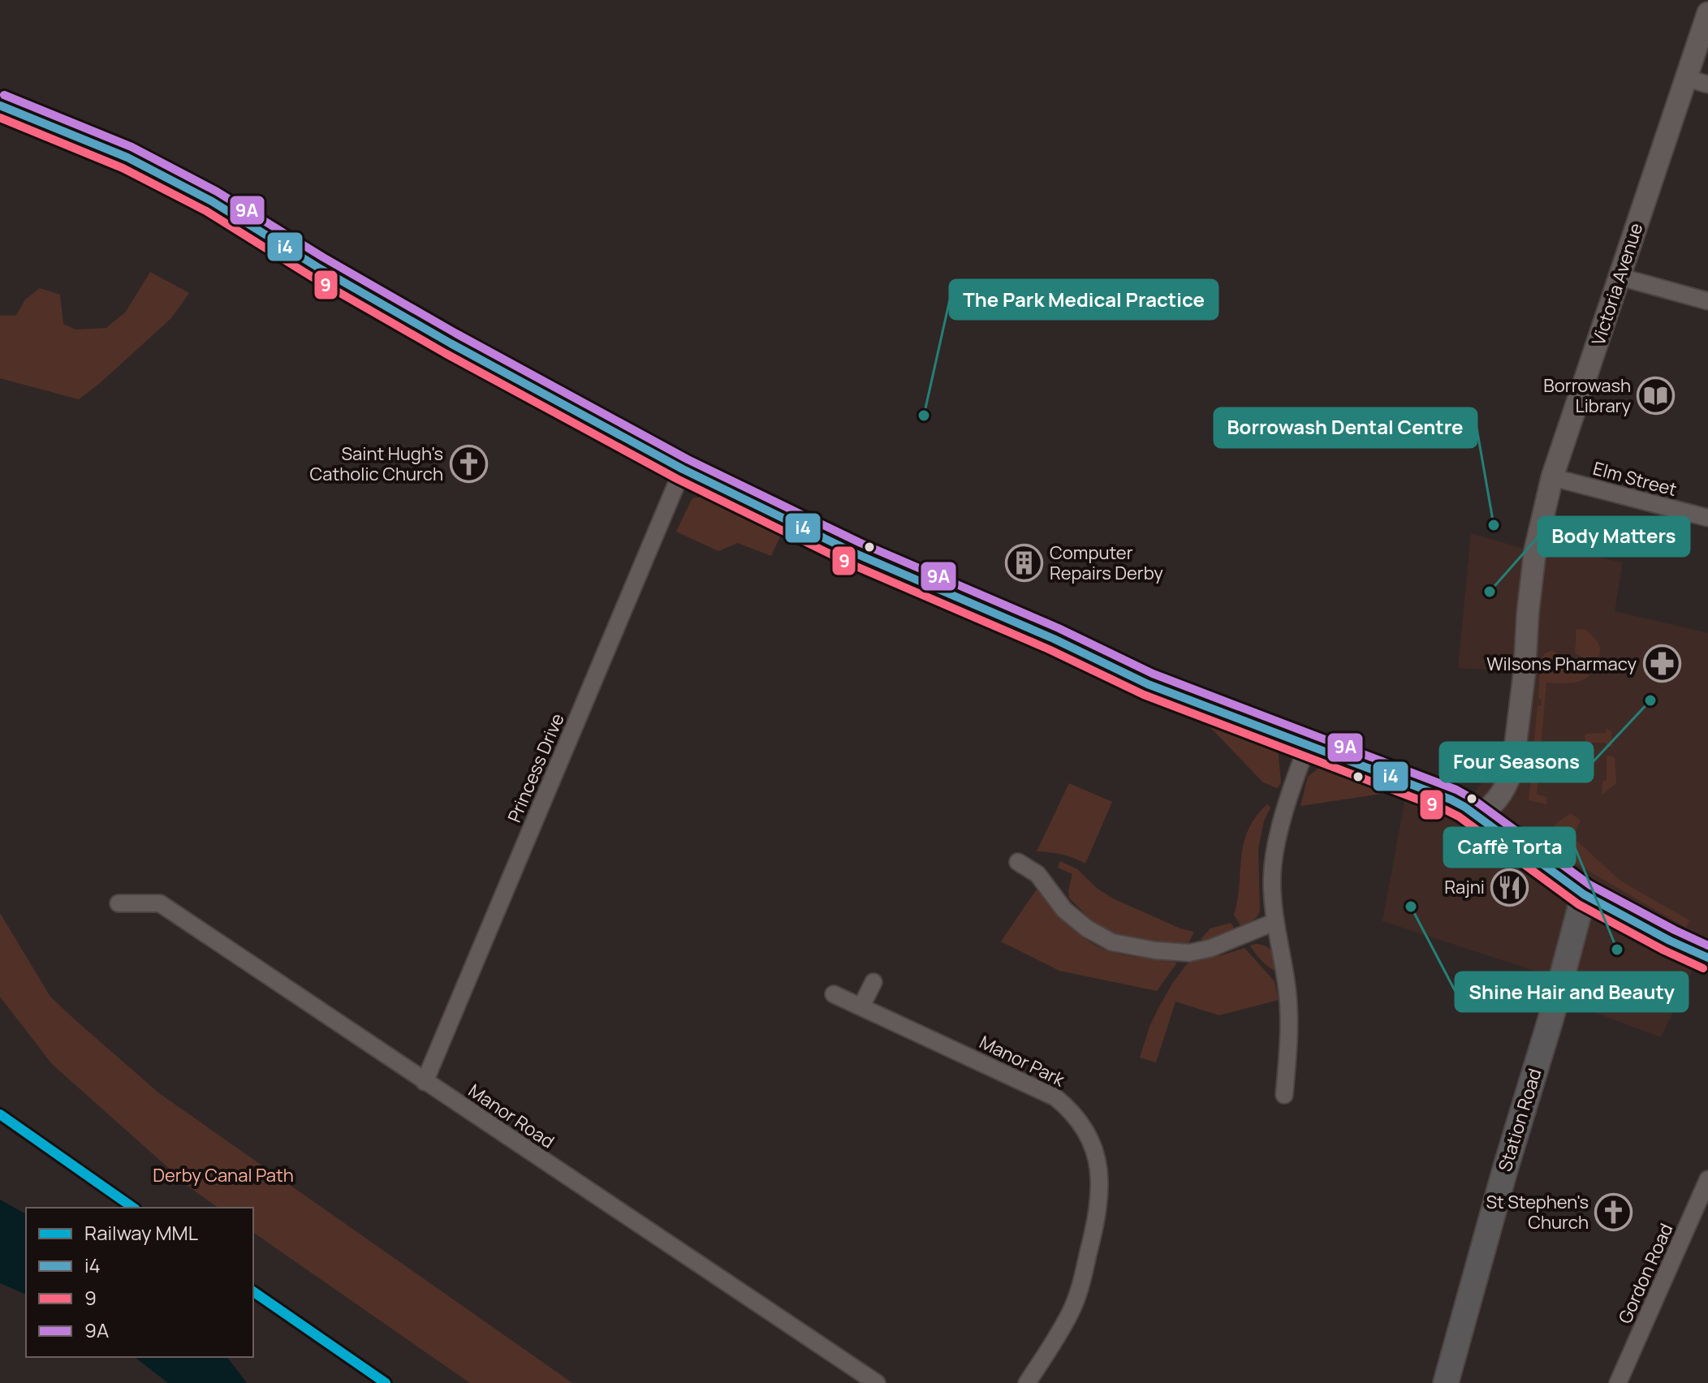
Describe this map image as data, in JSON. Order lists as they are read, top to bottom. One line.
{"streets":{"main road":["Station Road"],"street":["Victoria Avenue","Elm Street","Princess Drive","Manor Park","Manor Road","Gordon Road"]},"crossings":[["Victoria Avenue","Elm Street"],["Princess Drive","Manor Road"]],"parks":["Derby Canal Path"],"places":{"library":["Borrowash Library"],"other":["The Park Medical Practice","Borrowash Dental Centre","Body Matters","Four Seasons","Shine Hair and Beauty","Caffè Torta"],"church":["Saint Hugh's Catholic Church","St Stephen's Church"],"building":["Computer Repairs Derby"],"pharmacy":["Wilsons Pharmacy"],"restaurant":["Rajni"]},"lines":["transit line 9A","transit line i4","transit line 9","rail line MML"],"legend":["Railway MML","i4","9","9A"]}
